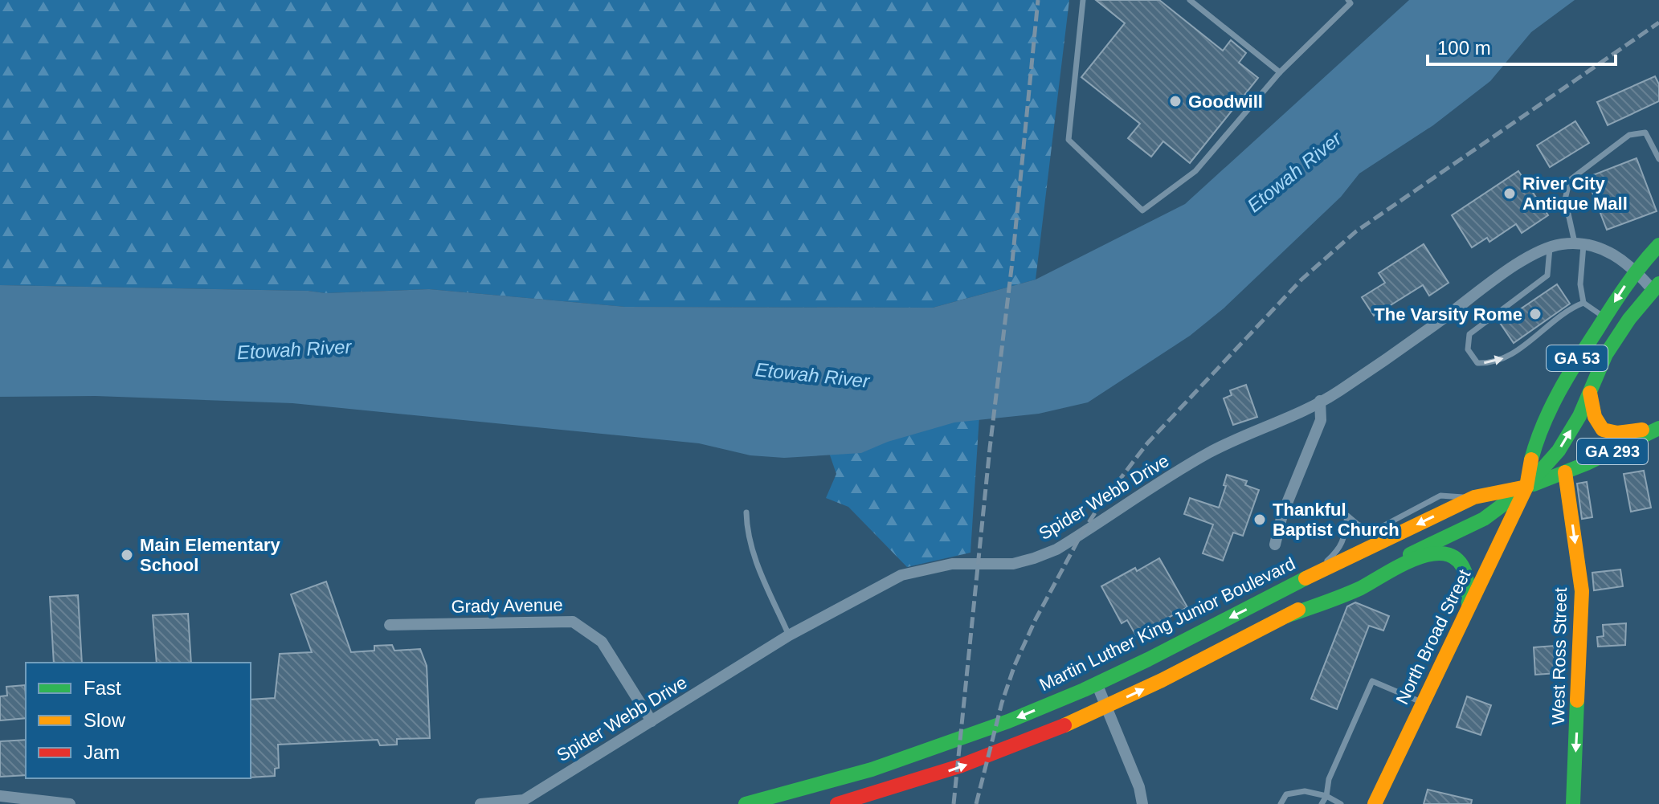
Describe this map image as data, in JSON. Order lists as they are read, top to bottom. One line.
{"streets":{"main road":["GA 53","GA 293","Martin Luther King Junior Boulevard","North Broad Street","West Ross Street"],"street":["Spider Webb Drive","Grady Avenue"]},"crossings":[["GA 53","GA 293"],["GA 53","Spider Webb Drive"],["GA 53","Martin Luther King Junior Boulevard"],["GA 53","North Broad Street"],["GA 293","Martin Luther King Junior Boulevard"],["GA 293","North Broad Street"],["GA 293","West Ross Street"],["Spider Webb Drive","Grady Avenue"],["Martin Luther King Junior Boulevard","North Broad Street"]],"one_way":["West Ross Street"],"water":["Etowah River"],"places":["Goodwill","River City Antique Mall","The Varsity Rome","Thankful Baptist Church","Main Elementary School"],"legend":["Fast","Slow","Jam"],"scale_bar":"100 m"}
